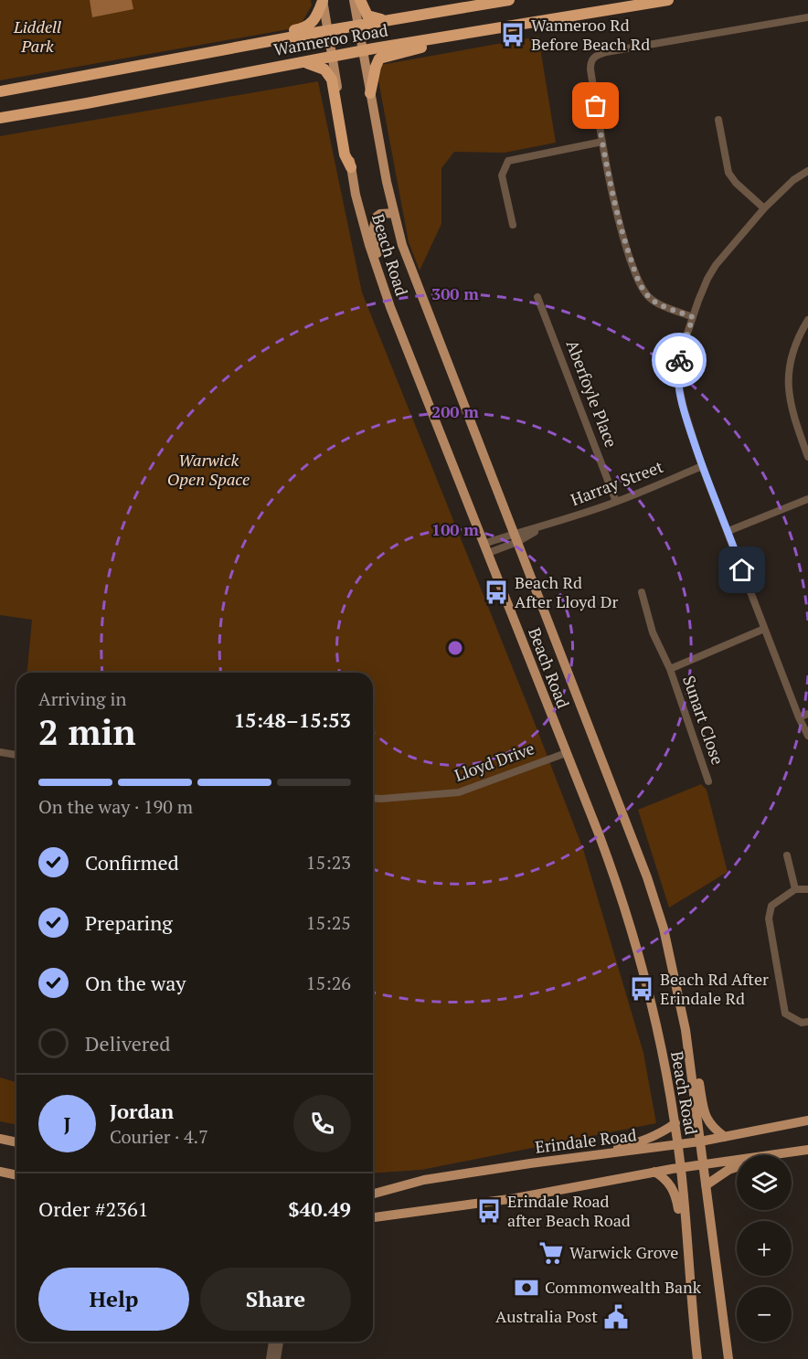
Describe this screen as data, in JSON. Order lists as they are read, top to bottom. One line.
{"streets":{"highway":["Wanneroo Road"],"main road":["Beach Road","Erindale Road"],"street":["Aberfoyle Place","Harray Street","Sunart Close","Lloyd Drive"]},"crossings":[["Wanneroo Road","Beach Road"],["Beach Road","Harray Street"],["Beach Road","Lloyd Drive"],["Beach Road","Erindale Road"],["Aberfoyle Place","Harray Street"]],"parks":["Liddell Park","Warwick Open Space"],"places":{"bus stop":["Wanneroo Rd Before Beach Rd","Beach Rd After Lloyd Dr","Beach Rd After Erindale Rd","Erindale Road after Beach Road"],"supermarket":["Warwick Grove"],"bank":["Commonwealth Bank"],"public building":["Australia Post"]},"page":{"heading":["2 min","Arriving in","15:48–15:53"],"panel":["Jordan","Courier · 4.7","Order #2361","$40.49"],"bar":"On the way · 190 m","list":[["Confirmed","15:23"],["Preparing","15:25"],["On the way","15:26"],"Delivered"],"round":"J","map_buttons":["+","−"],"buttons":["Help","Share"]},"rings":["300 m","200 m","100 m"]}
